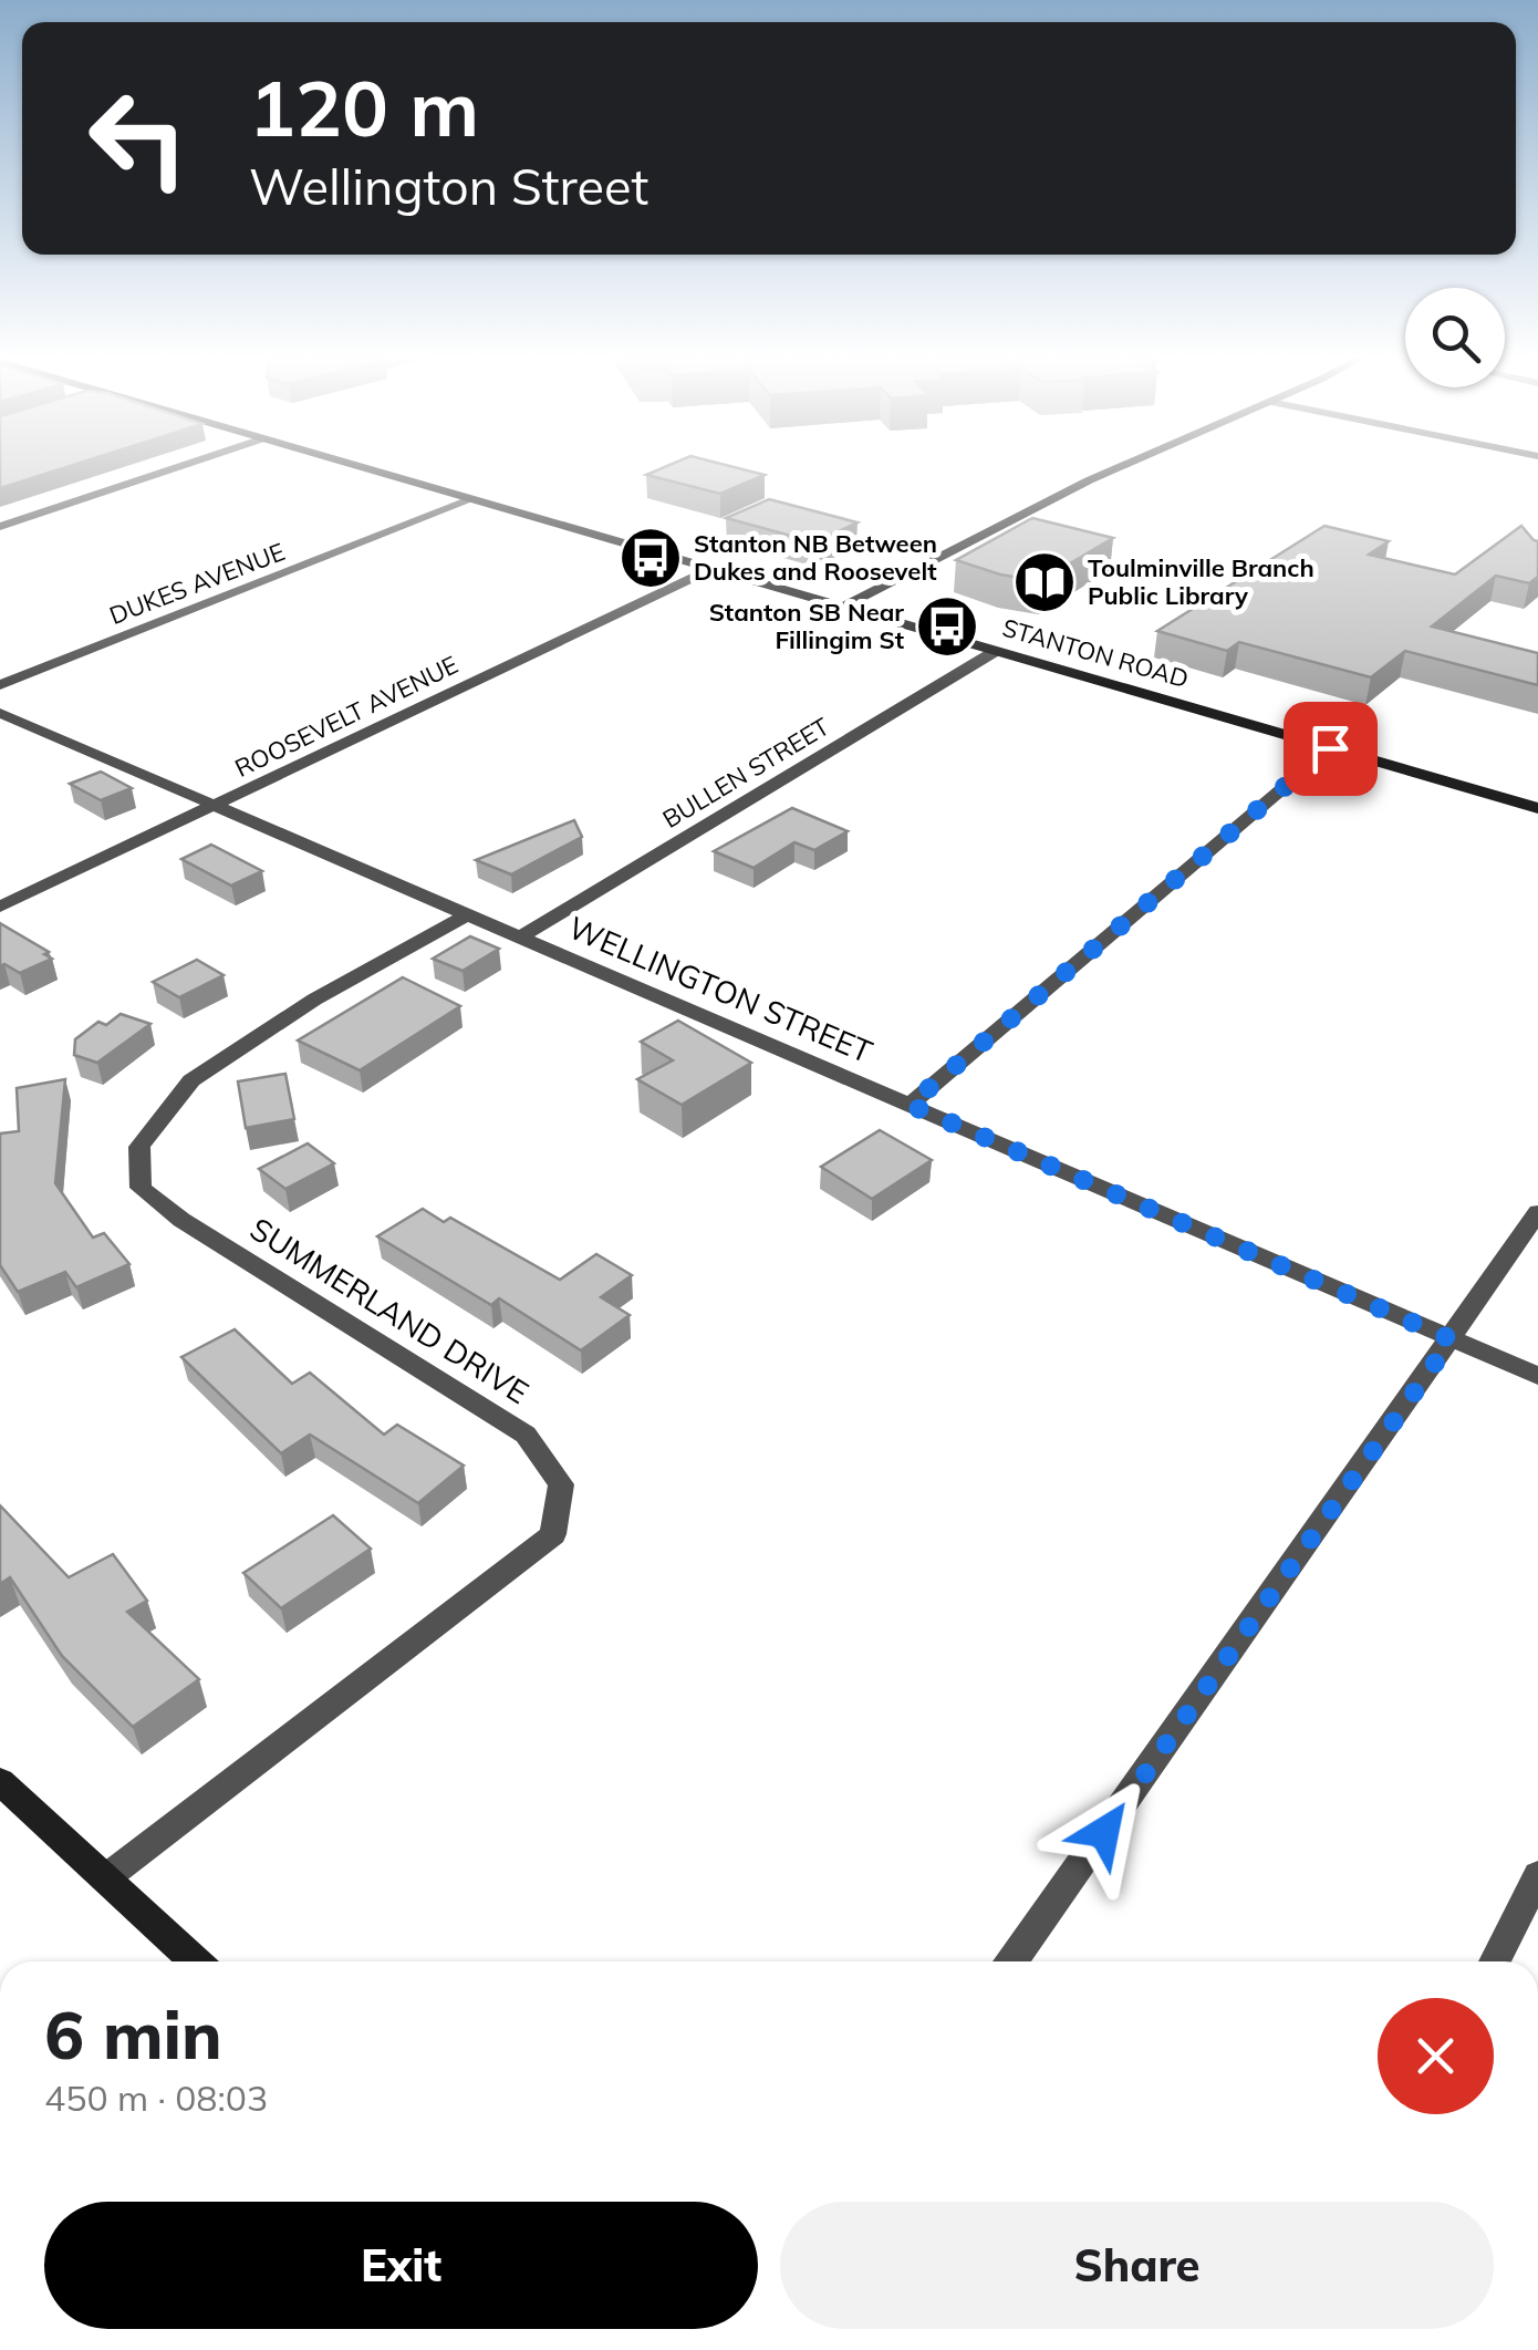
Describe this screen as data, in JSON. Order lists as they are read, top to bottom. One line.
{"streets":{"street":["DUKES AVENUE","STANTON ROAD","ROOSEVELT AVENUE","BULLEN STREET","WELLINGTON STREET","SUMMERLAND DRIVE"]},"crossings":[["DUKES AVENUE","STANTON ROAD"],["STANTON ROAD","ROOSEVELT AVENUE"],["STANTON ROAD","BULLEN STREET"],["ROOSEVELT AVENUE","WELLINGTON STREET"],["BULLEN STREET","WELLINGTON STREET"],["WELLINGTON STREET","SUMMERLAND DRIVE"]],"places":{"bus stop":["Stanton NB Between Dukes and Roosevelt","Stanton SB Near Fillingim St"],"library":["Toulminville Branch Public Library"]},"page":{"turn":["120 m","Wellington Street"],"heading":["6 min","450 m · 08:03"],"buttons":["Exit","Share"]}}
